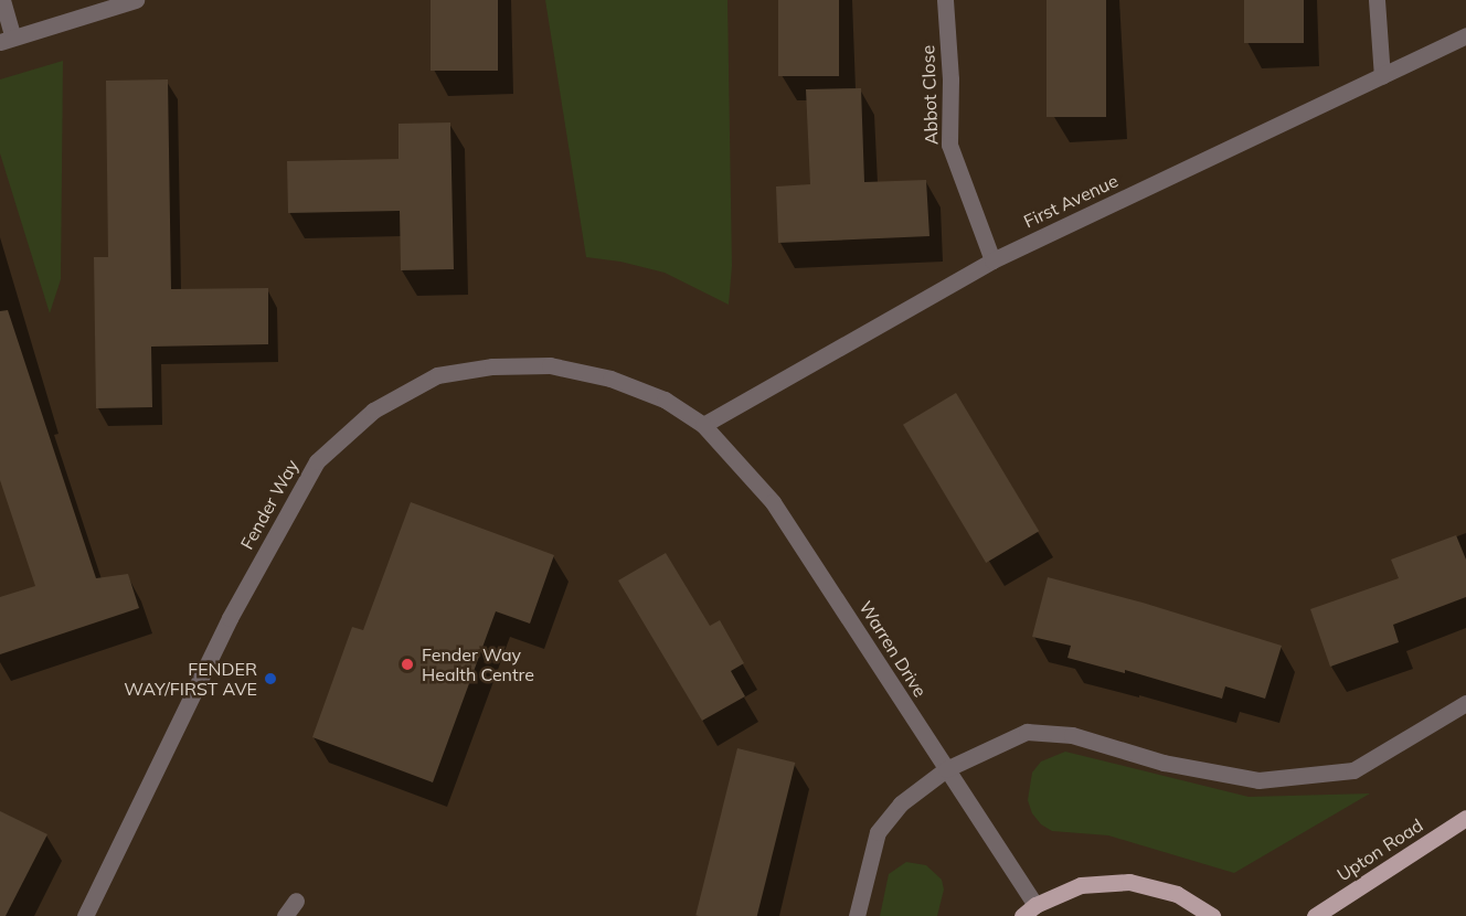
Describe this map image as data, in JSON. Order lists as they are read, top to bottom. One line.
{"streets":{"main road":["Upton Road"],"street":["Abbot Close","First Avenue","Fender Way","Warren Drive"]},"crossings":[["Abbot Close","First Avenue"],["First Avenue","Fender Way"],["First Avenue","Warren Drive"],["Fender Way","Warren Drive"]],"places":["Fender Way Health Centre","FENDER WAY/FIRST AVE"]}
